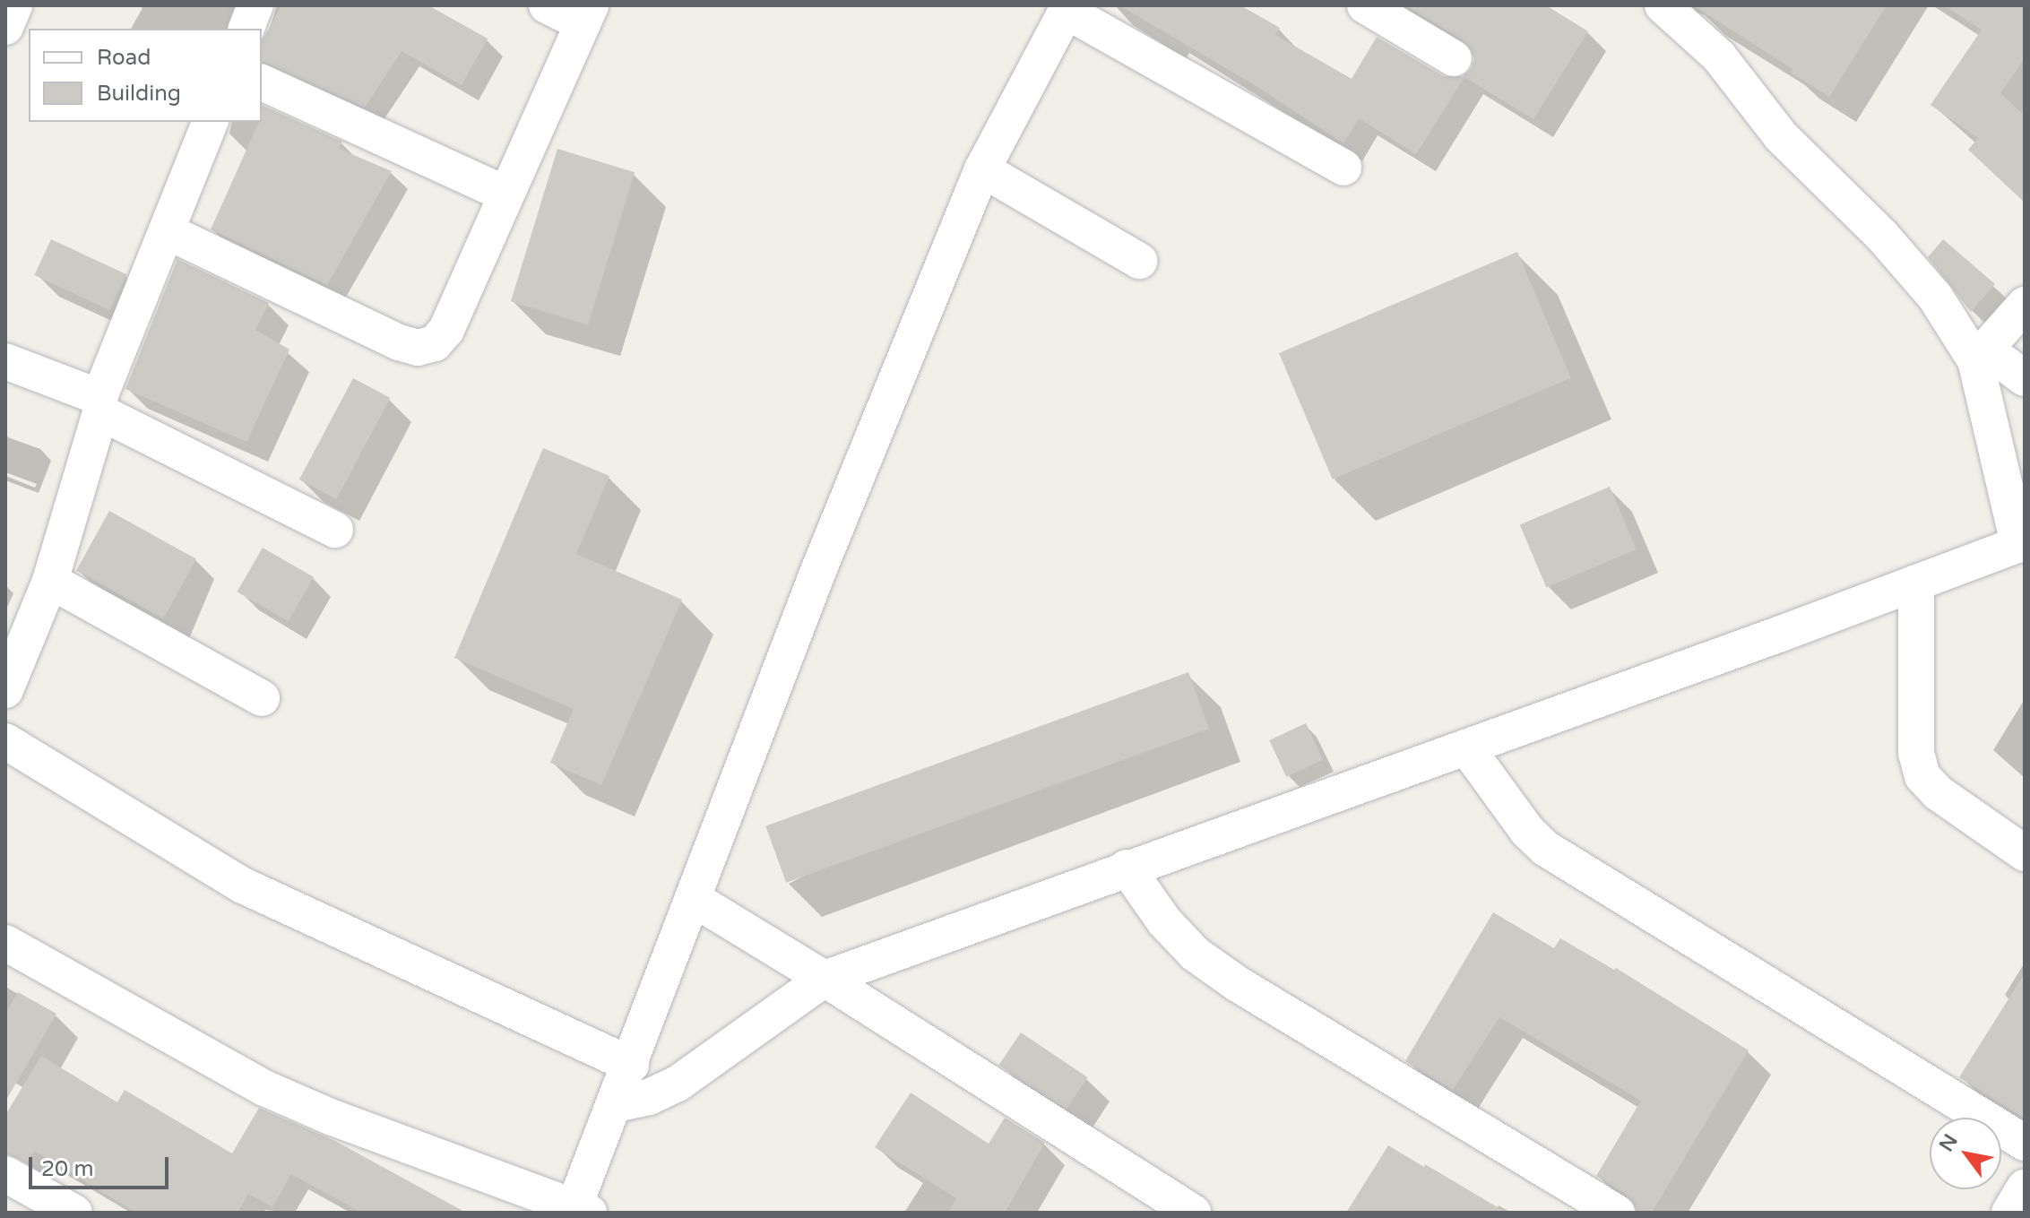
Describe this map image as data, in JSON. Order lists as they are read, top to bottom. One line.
{"legend":["Road","Building"],"scale_bar":"20 m","north":"top left"}
